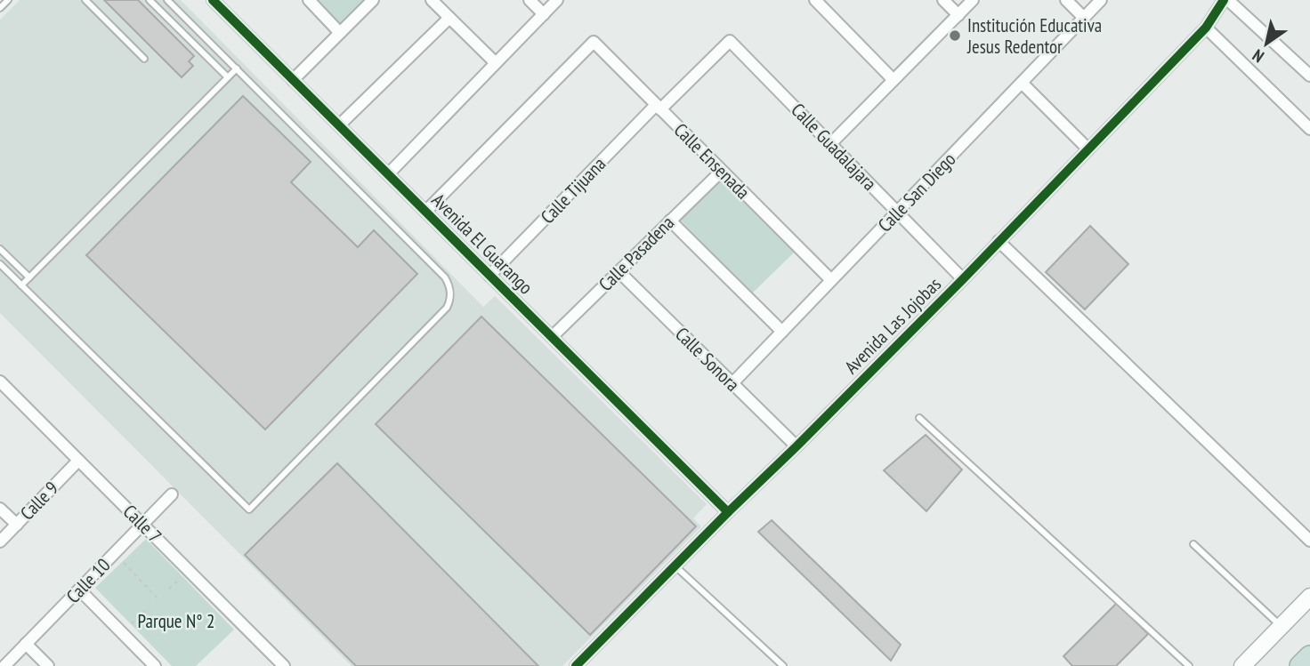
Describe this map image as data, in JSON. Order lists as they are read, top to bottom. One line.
{"streets":{"street":["Calle Guadalajara","Calle Ensenada","Calle Tijuana","Calle San Diego","Avenida El Guarango","Calle Pasadena","Avenida Las Jojobas","Calle Sonora","Calle 9","Calle 7","Calle 10"]},"crossings":[["Calle Guadalajara","Calle Tijuana"],["Calle Guadalajara","Calle San Diego"],["Calle Guadalajara","Avenida Las Jojobas"],["Calle Ensenada","Calle Tijuana"],["Calle Ensenada","Calle San Diego"],["Calle Ensenada","Avenida El Guarango"],["Calle Ensenada","Calle Pasadena"],["Calle Tijuana","Avenida El Guarango"],["Calle San Diego","Calle Sonora"],["Avenida El Guarango","Calle Pasadena"],["Avenida El Guarango","Avenida Las Jojobas"],["Calle Pasadena","Calle Sonora"],["Avenida Las Jojobas","Calle Sonora"],["Calle 9","Calle 7"],["Calle 7","Calle 10"]],"parks":["Parque N° 2"],"places":["Institución Educativa Jesus Redentor"],"north":"bottom left"}
